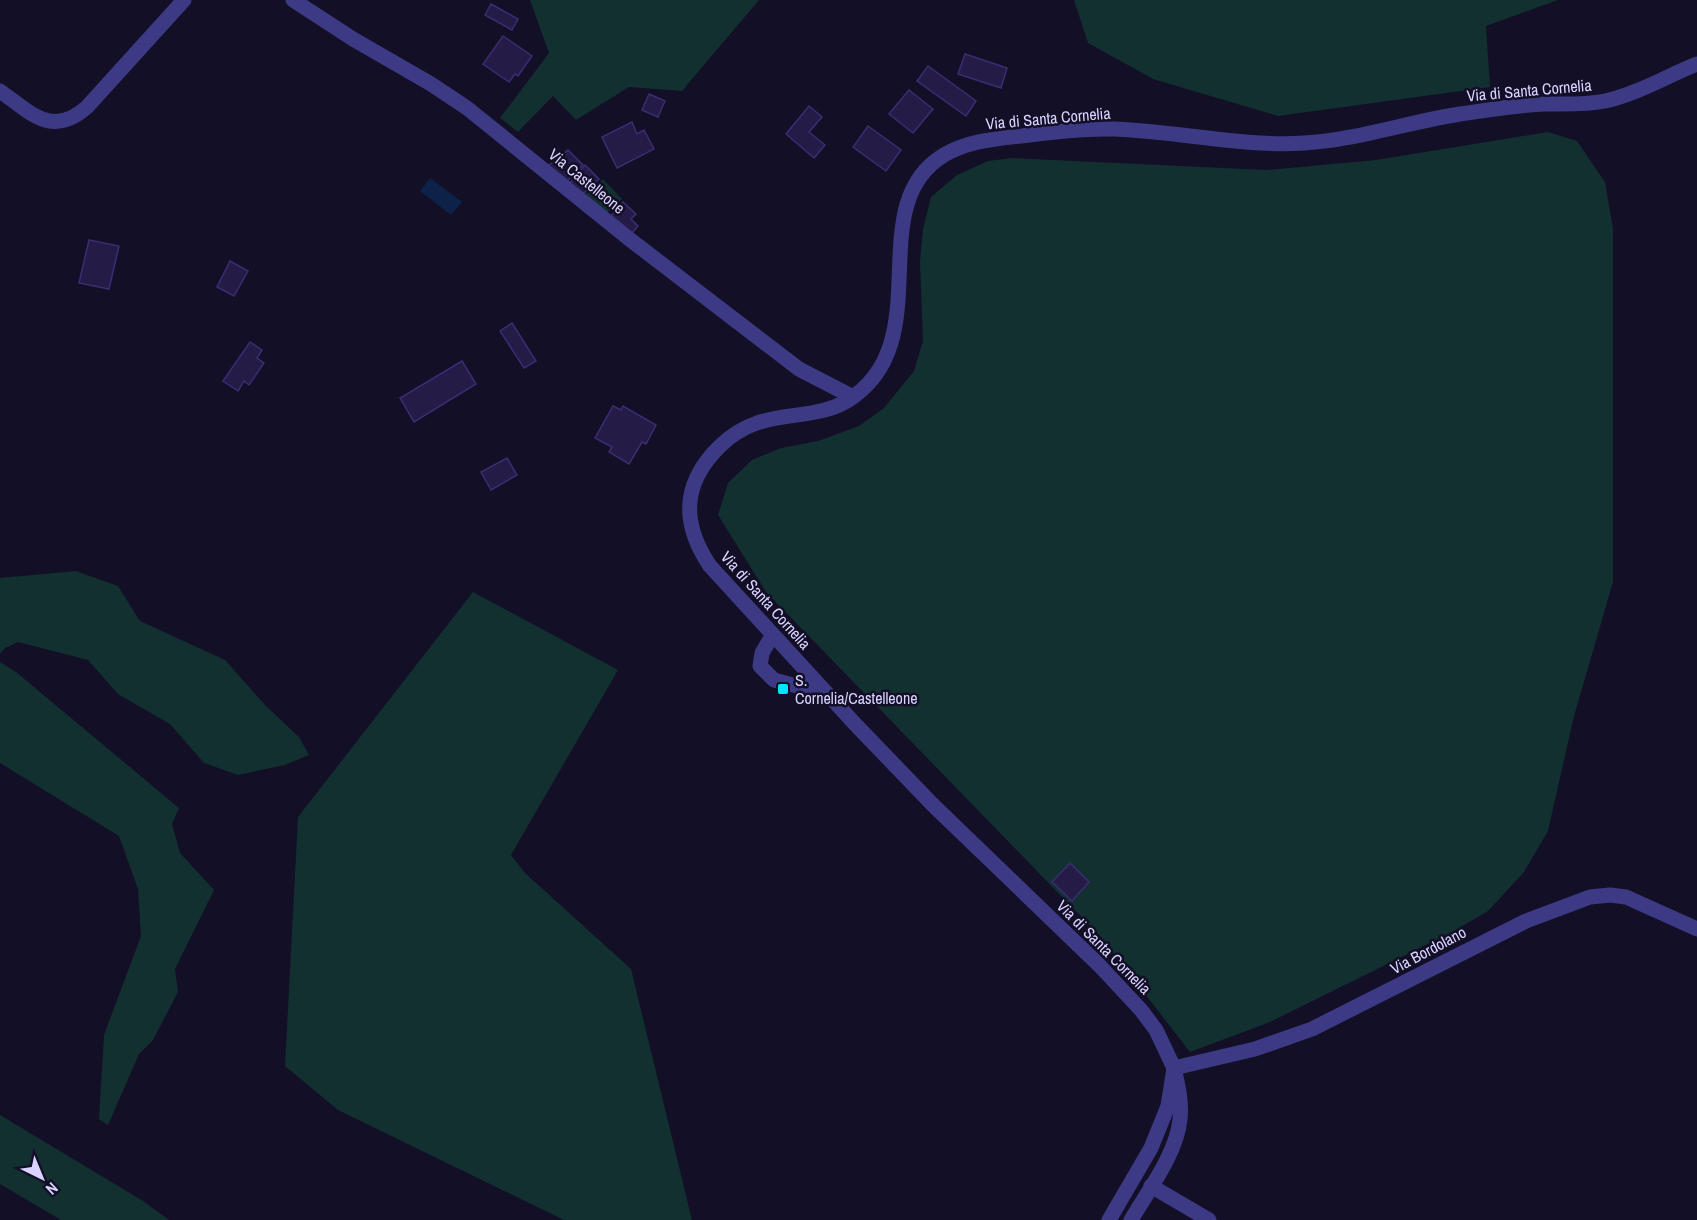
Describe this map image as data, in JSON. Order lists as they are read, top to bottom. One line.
{"streets":{"street":["Via di Santa Cornelia","Via Castelleone","Via Bordolano"]},"crossings":[["Via di Santa Cornelia","Via Castelleone"],["Via di Santa Cornelia","Via Bordolano"]],"places":{"transit":["S. Cornelia/Castelleone"]},"north":"bottom right"}
